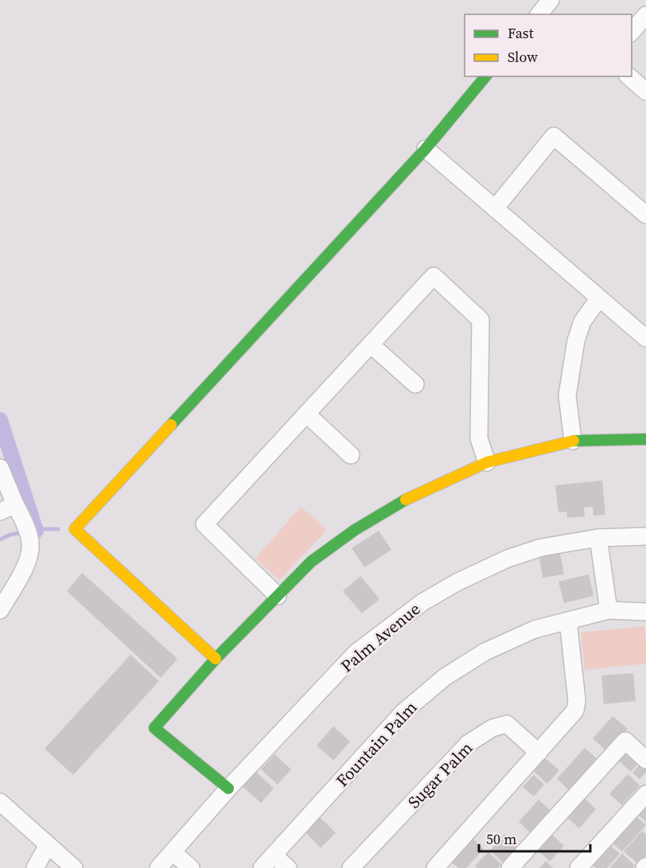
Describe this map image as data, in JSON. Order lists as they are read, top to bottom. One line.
{"streets":{"street":["Palm Avenue","Fountain Palm","Sugar Palm"]},"legend":["Fast","Slow"],"scale_bar":"50 m"}
